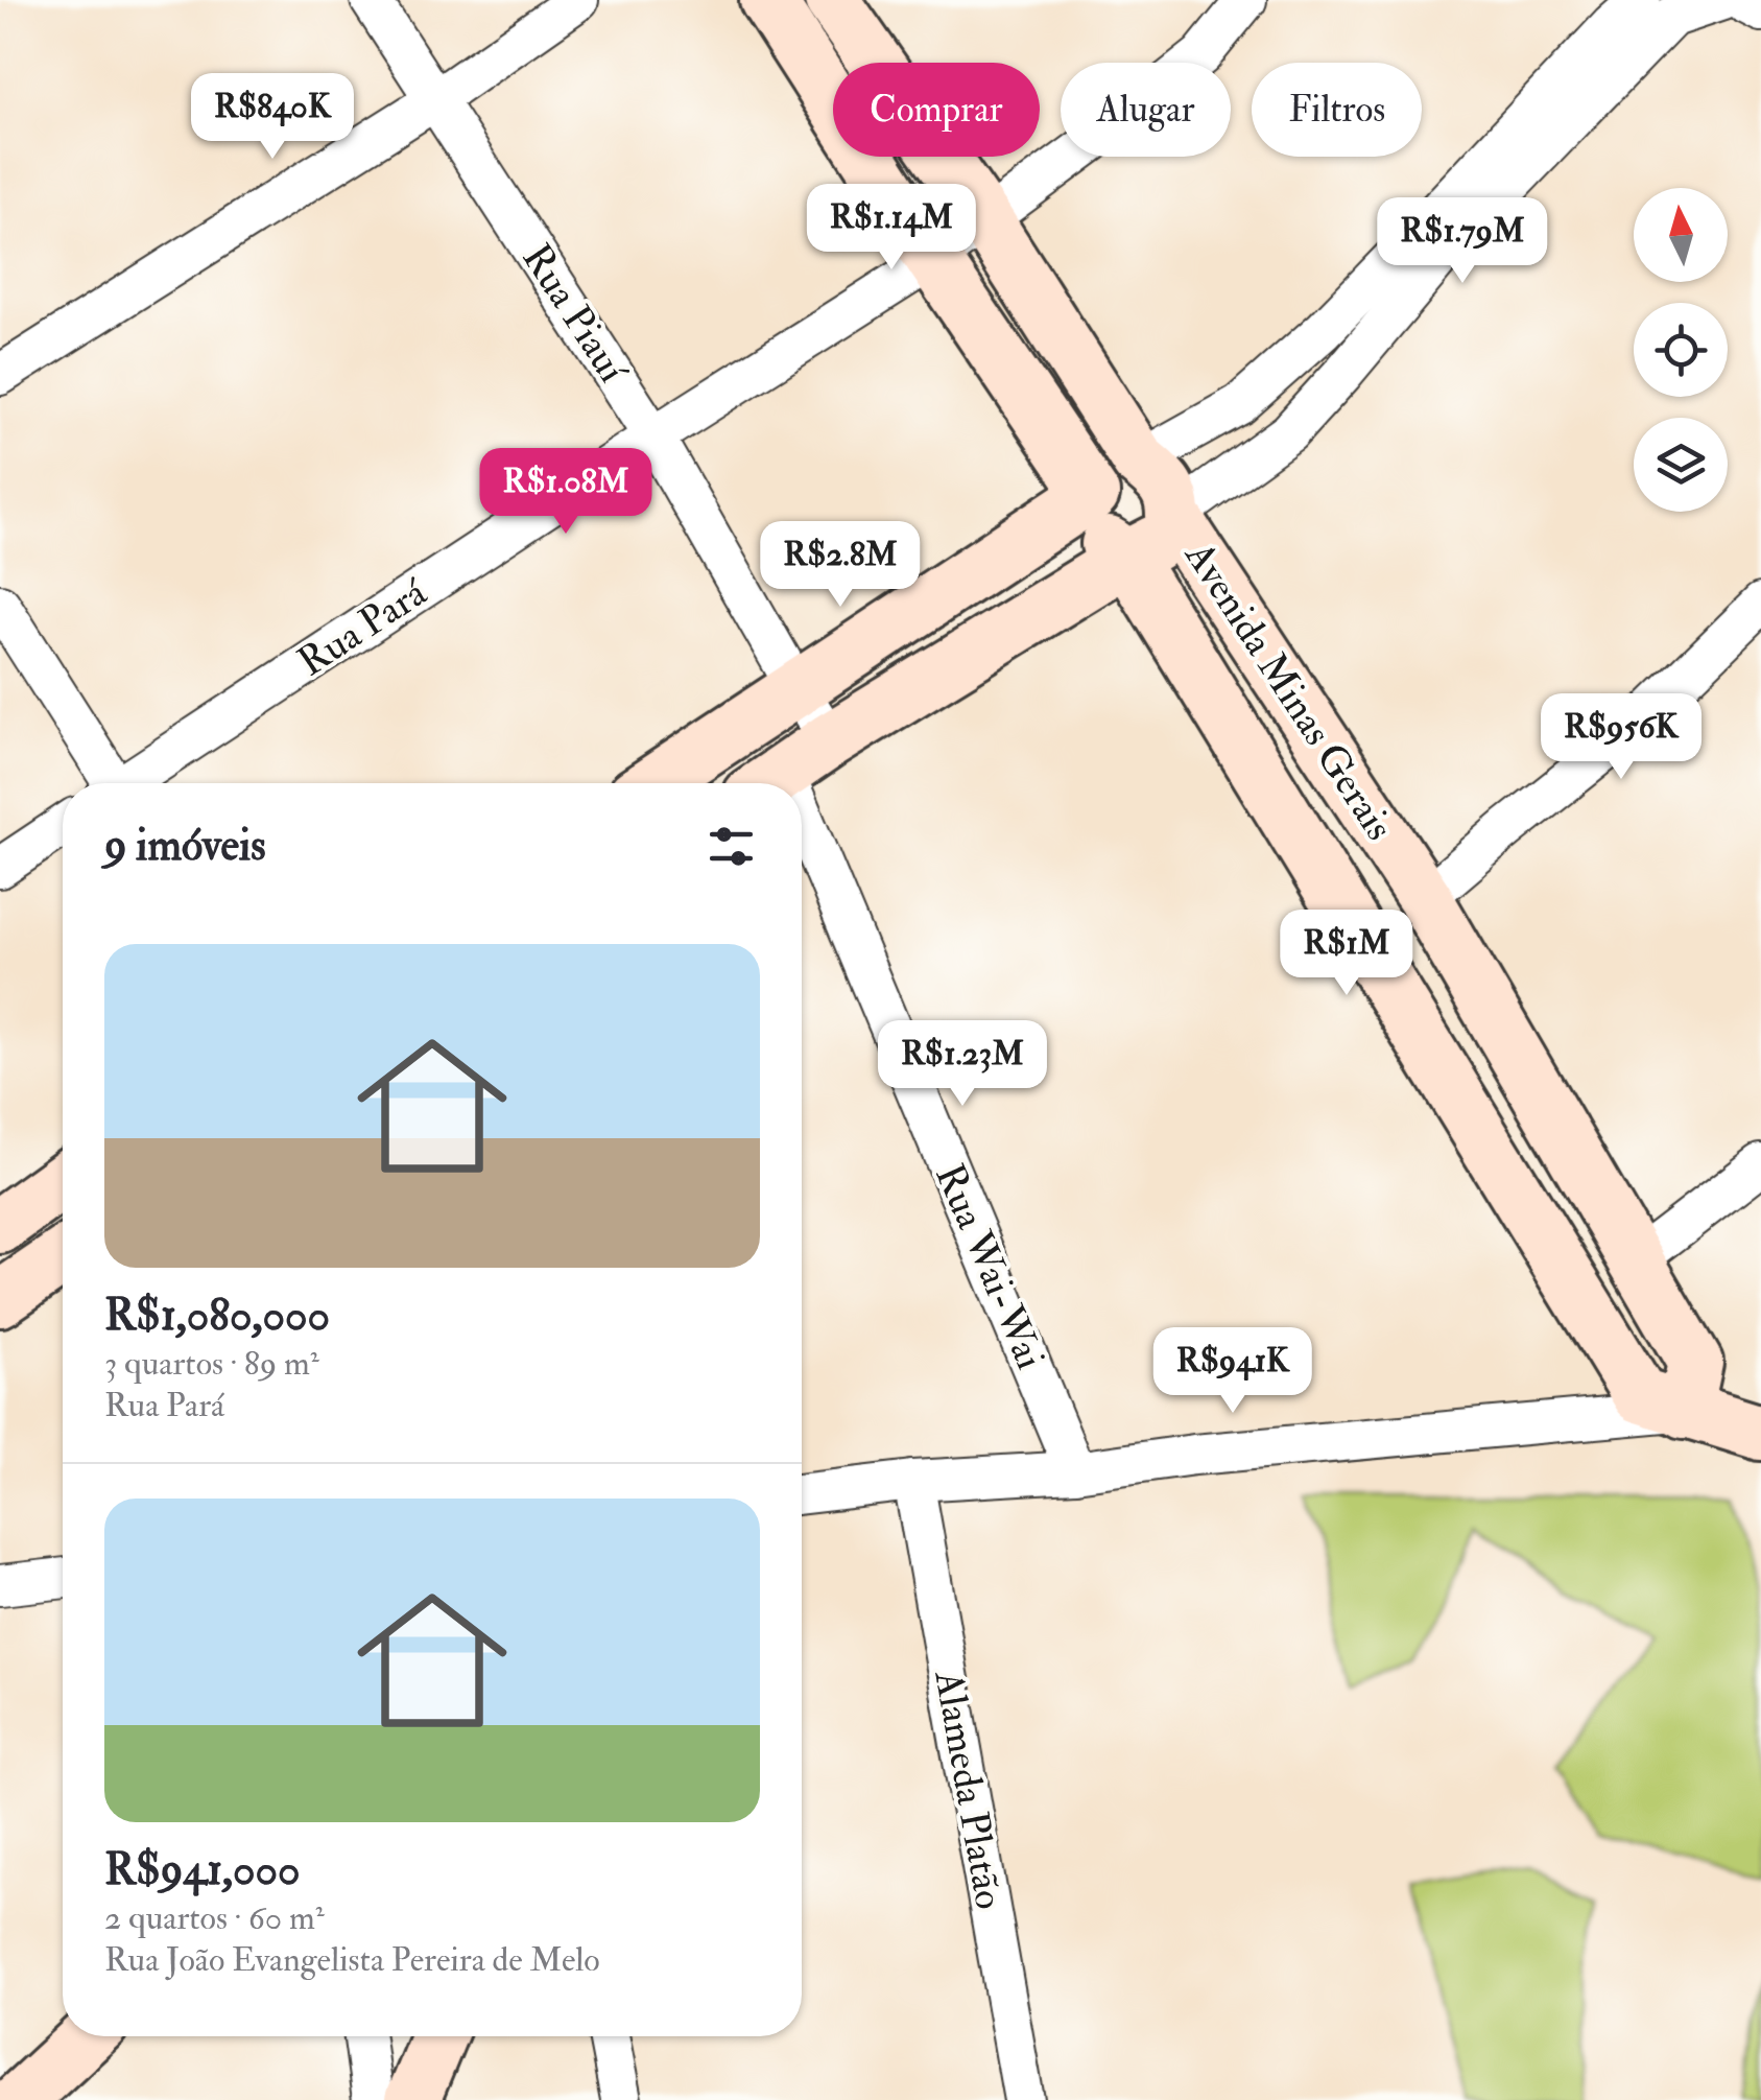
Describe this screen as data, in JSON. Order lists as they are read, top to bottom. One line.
{"streets":{"street":["Rua Piauí","Rua Pará","Avenida Minas Gerais","Rua Wai-Wai","Alameda Platão"]},"crossings":[["Rua Piauí","Rua Pará"],["Rua Pará","Avenida Minas Gerais"]],"north":"top","page":{"chip":["Comprar","Alugar","Filtros"],"price":["R$840K","R$1.14M","R$1.79M","R$1.08M","R$2.8M","R$956K","R$1M","R$1.23M","R$941K"],"heading":"9 imóveis","list":[{"name":"R$1,080,000","note":"3 quartos · 89 m² · Rua Pará"},{"name":"R$941,000","note":"2 quartos · 60 m² · Rua João Evangelista Pereira de Melo"}]}}
